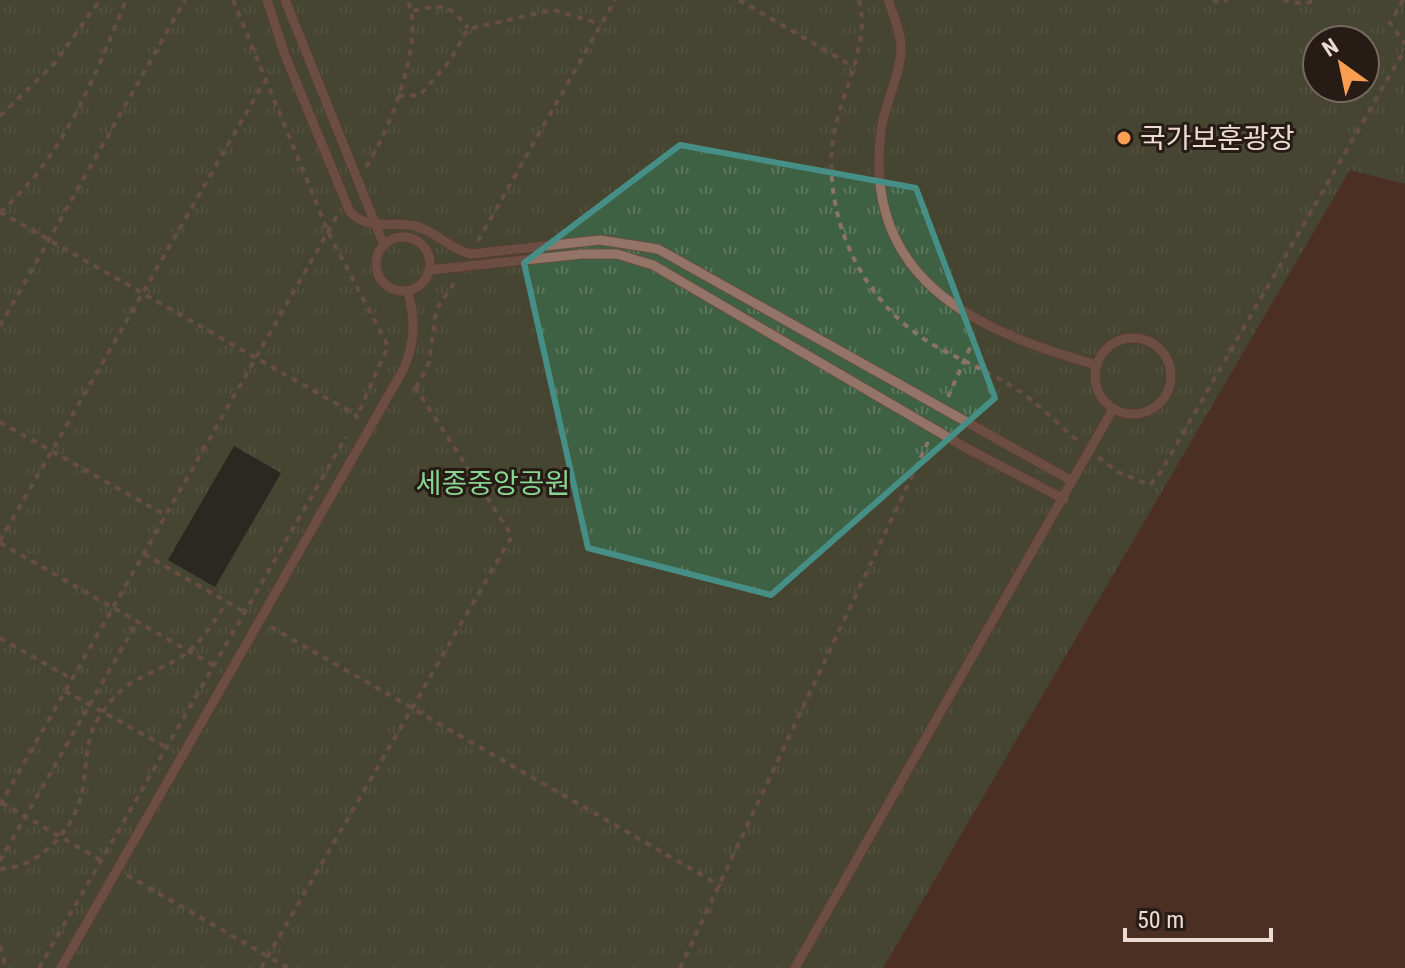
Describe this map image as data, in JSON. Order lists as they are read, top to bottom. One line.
{"parks":["세종중앙공원"],"places":["국가보훈광장"],"scale_bar":"50 m","north":"top left"}
